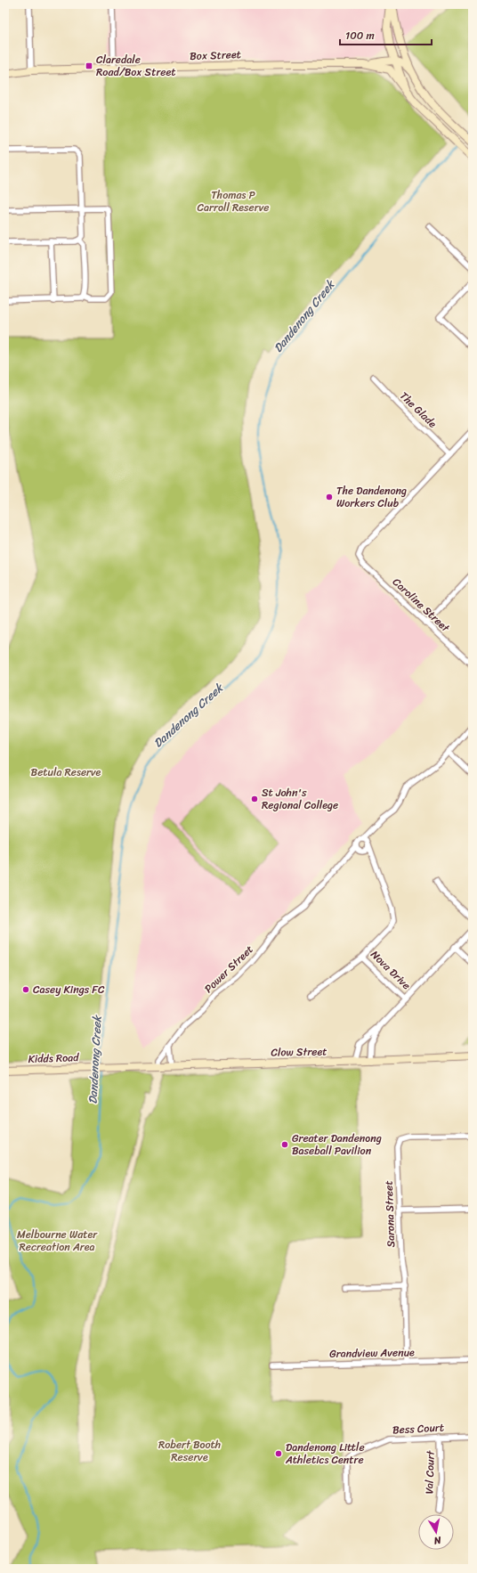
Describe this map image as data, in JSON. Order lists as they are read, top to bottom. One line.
{"streets":{"main road":["Box Street","Clow Street","Kidds Road"],"street":["The Glade","Caroline Street","Power Street","Nova Drive","Sarona Street","Grandview Avenue","Bess Court","Val Court"]},"crossings":[["The Glade","Caroline Street"],["Power Street","Nova Drive"],["Power Street","Clow Street"],["Clow Street","Kidds Road"],["Sarona Street","Grandview Avenue"],["Bess Court","Val Court"]],"water":["Dandenong Creek"],"parks":["Thomas P Carroll Reserve","Betula Reserve","Melbourne Water Recreation Area","Robert Booth Reserve"],"places":{"transit":["Claredale Road/Box Street"],"other":["The Dandenong Workers Club","St John's Regional College","Casey Kings FC","Greater Dandenong Baseball Pavilion","Dandenong Little Athletics Centre"]},"scale_bar":"100 m","north":"bottom"}
